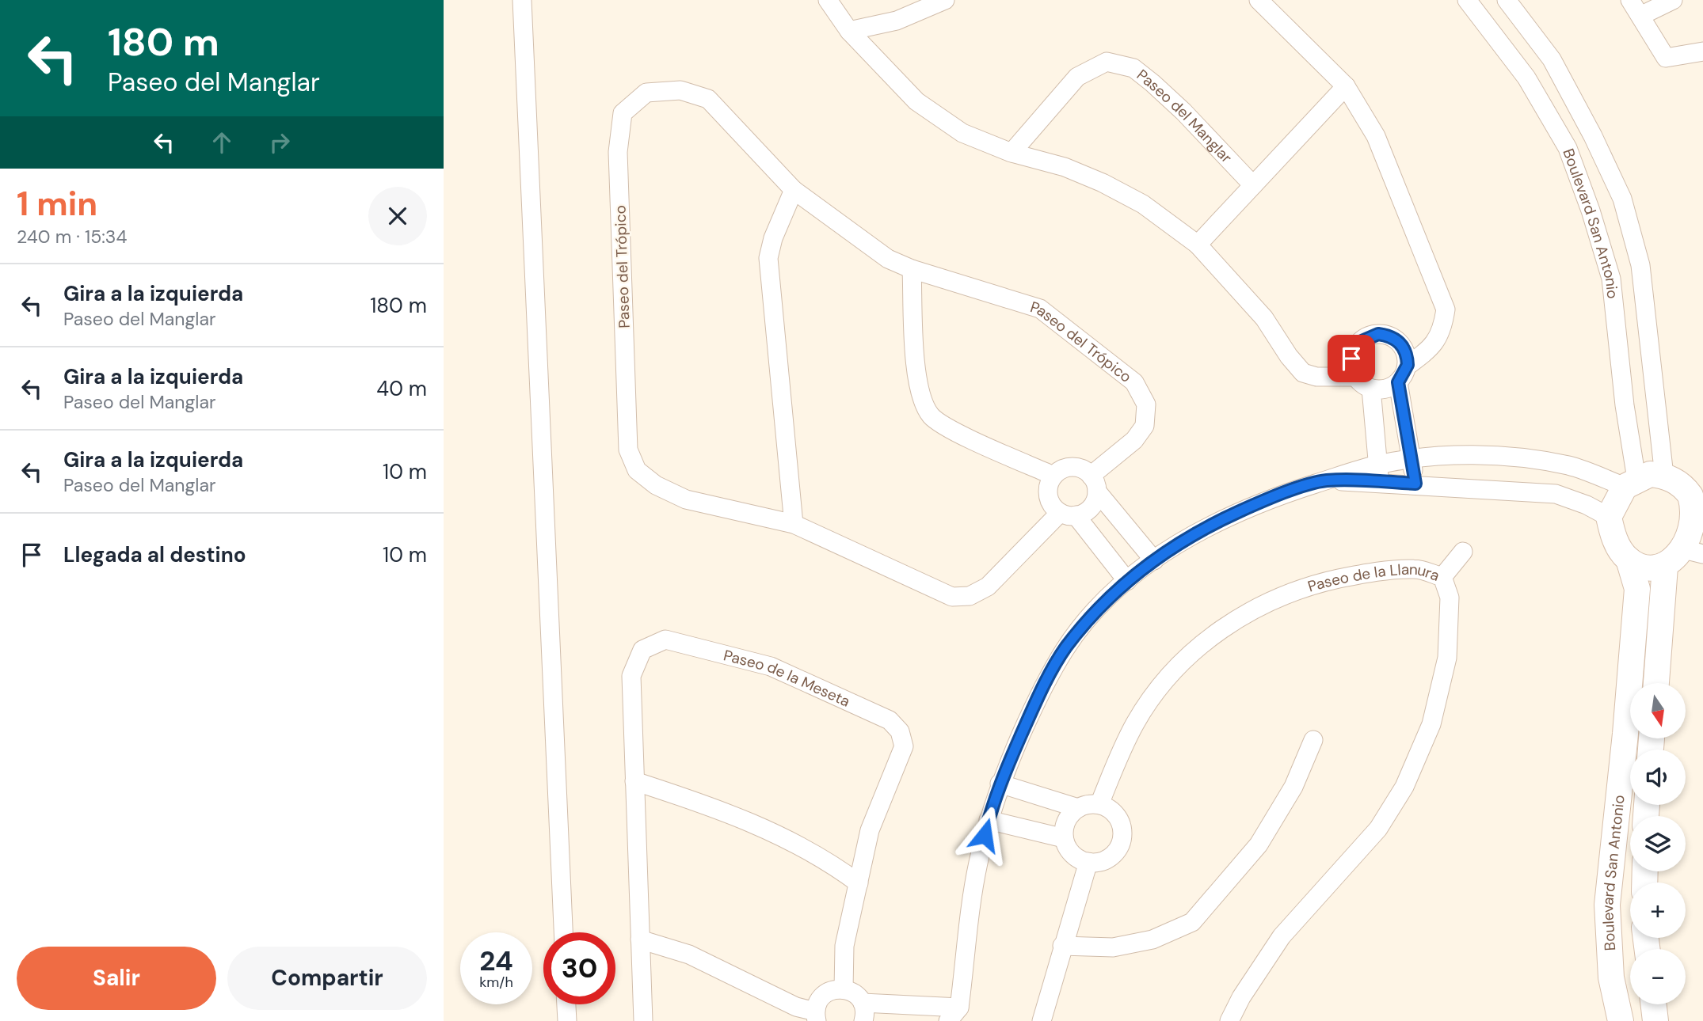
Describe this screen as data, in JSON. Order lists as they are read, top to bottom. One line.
{"streets":{"street":["Paseo del Manglar","Boulevard San Antonio","Paseo del Trópico","Paseo de la Llanura","Paseo de la Meseta"]},"north":"bottom","page":{"turn":["180 m","Paseo del Manglar"],"heading":["1 min","240 m · 15:34"],"list":[{"name":"Gira a la izquierda","note":"Paseo del Manglar","value":"180 m"},{"name":"Gira a la izquierda","note":"Paseo del Manglar","value":"40 m"},{"name":"Gira a la izquierda","note":"Paseo del Manglar","value":"10 m"},{"name":"Llegada al destino","value":"10 m"}],"map_buttons":["+","−"],"speed":"24 km/h","limit":"30","buttons":["Salir","Compartir"]}}
